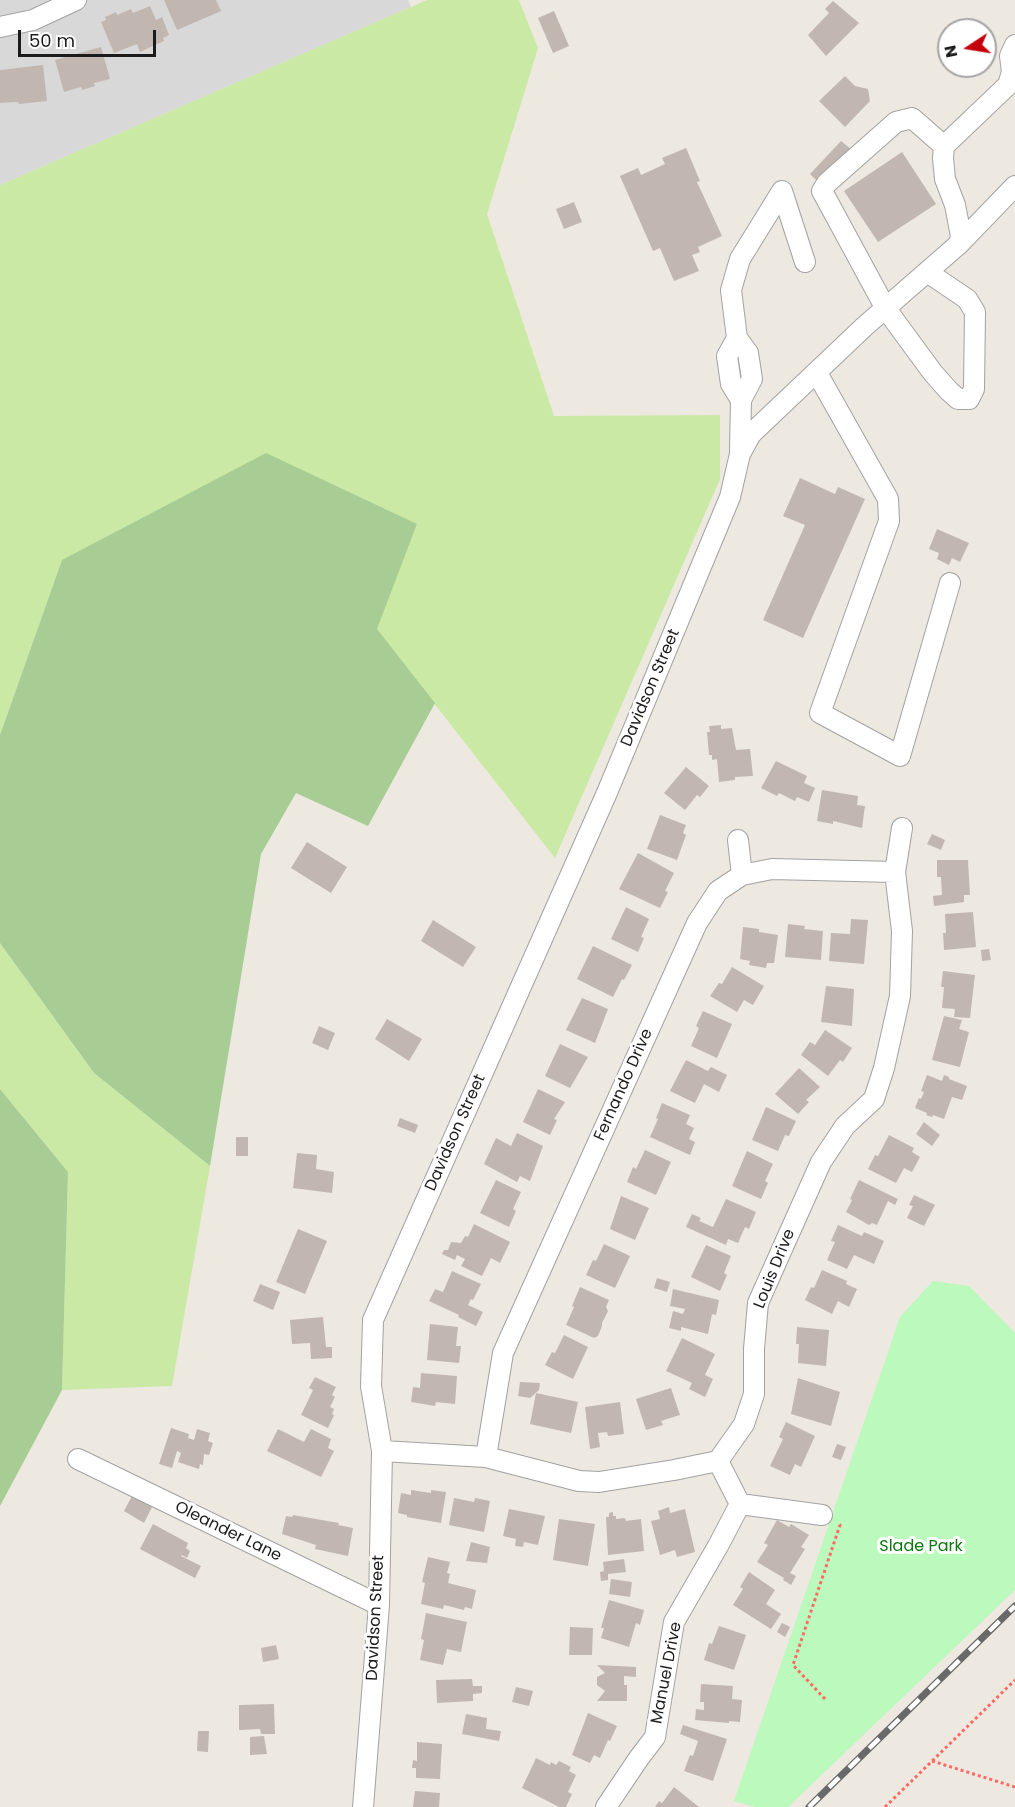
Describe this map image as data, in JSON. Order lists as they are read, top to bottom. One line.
{"streets":{"street":["Davidson Street","Fernando Drive","Louis Drive","Oleander Lane","Manuel Drive"]},"crossings":[["Davidson Street","Oleander Lane"],["Fernando Drive","Louis Drive"]],"parks":["Slade Park"],"scale_bar":"50 m","north":"left"}
